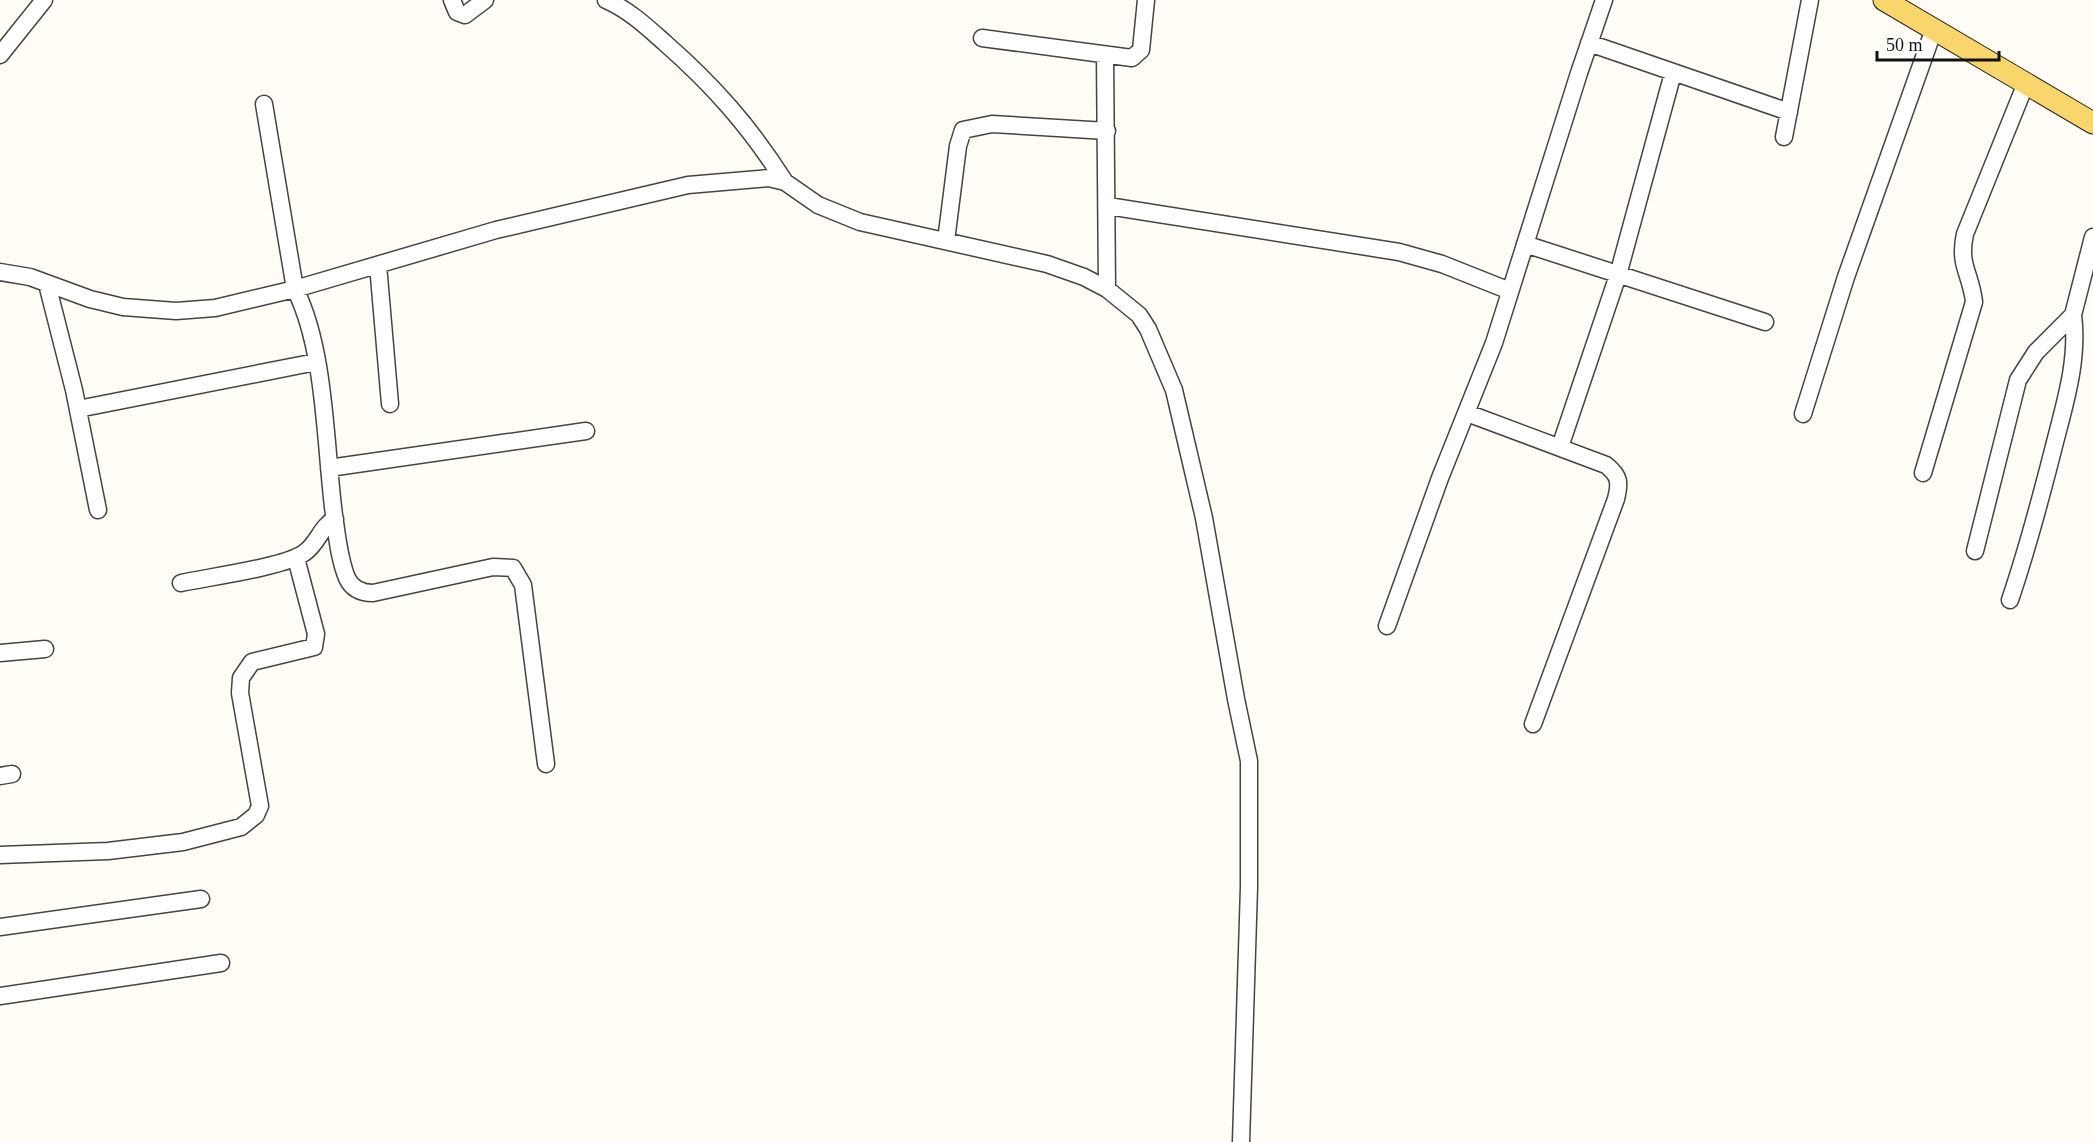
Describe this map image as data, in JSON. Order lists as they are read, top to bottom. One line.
{"scale_bar":"50 m"}
